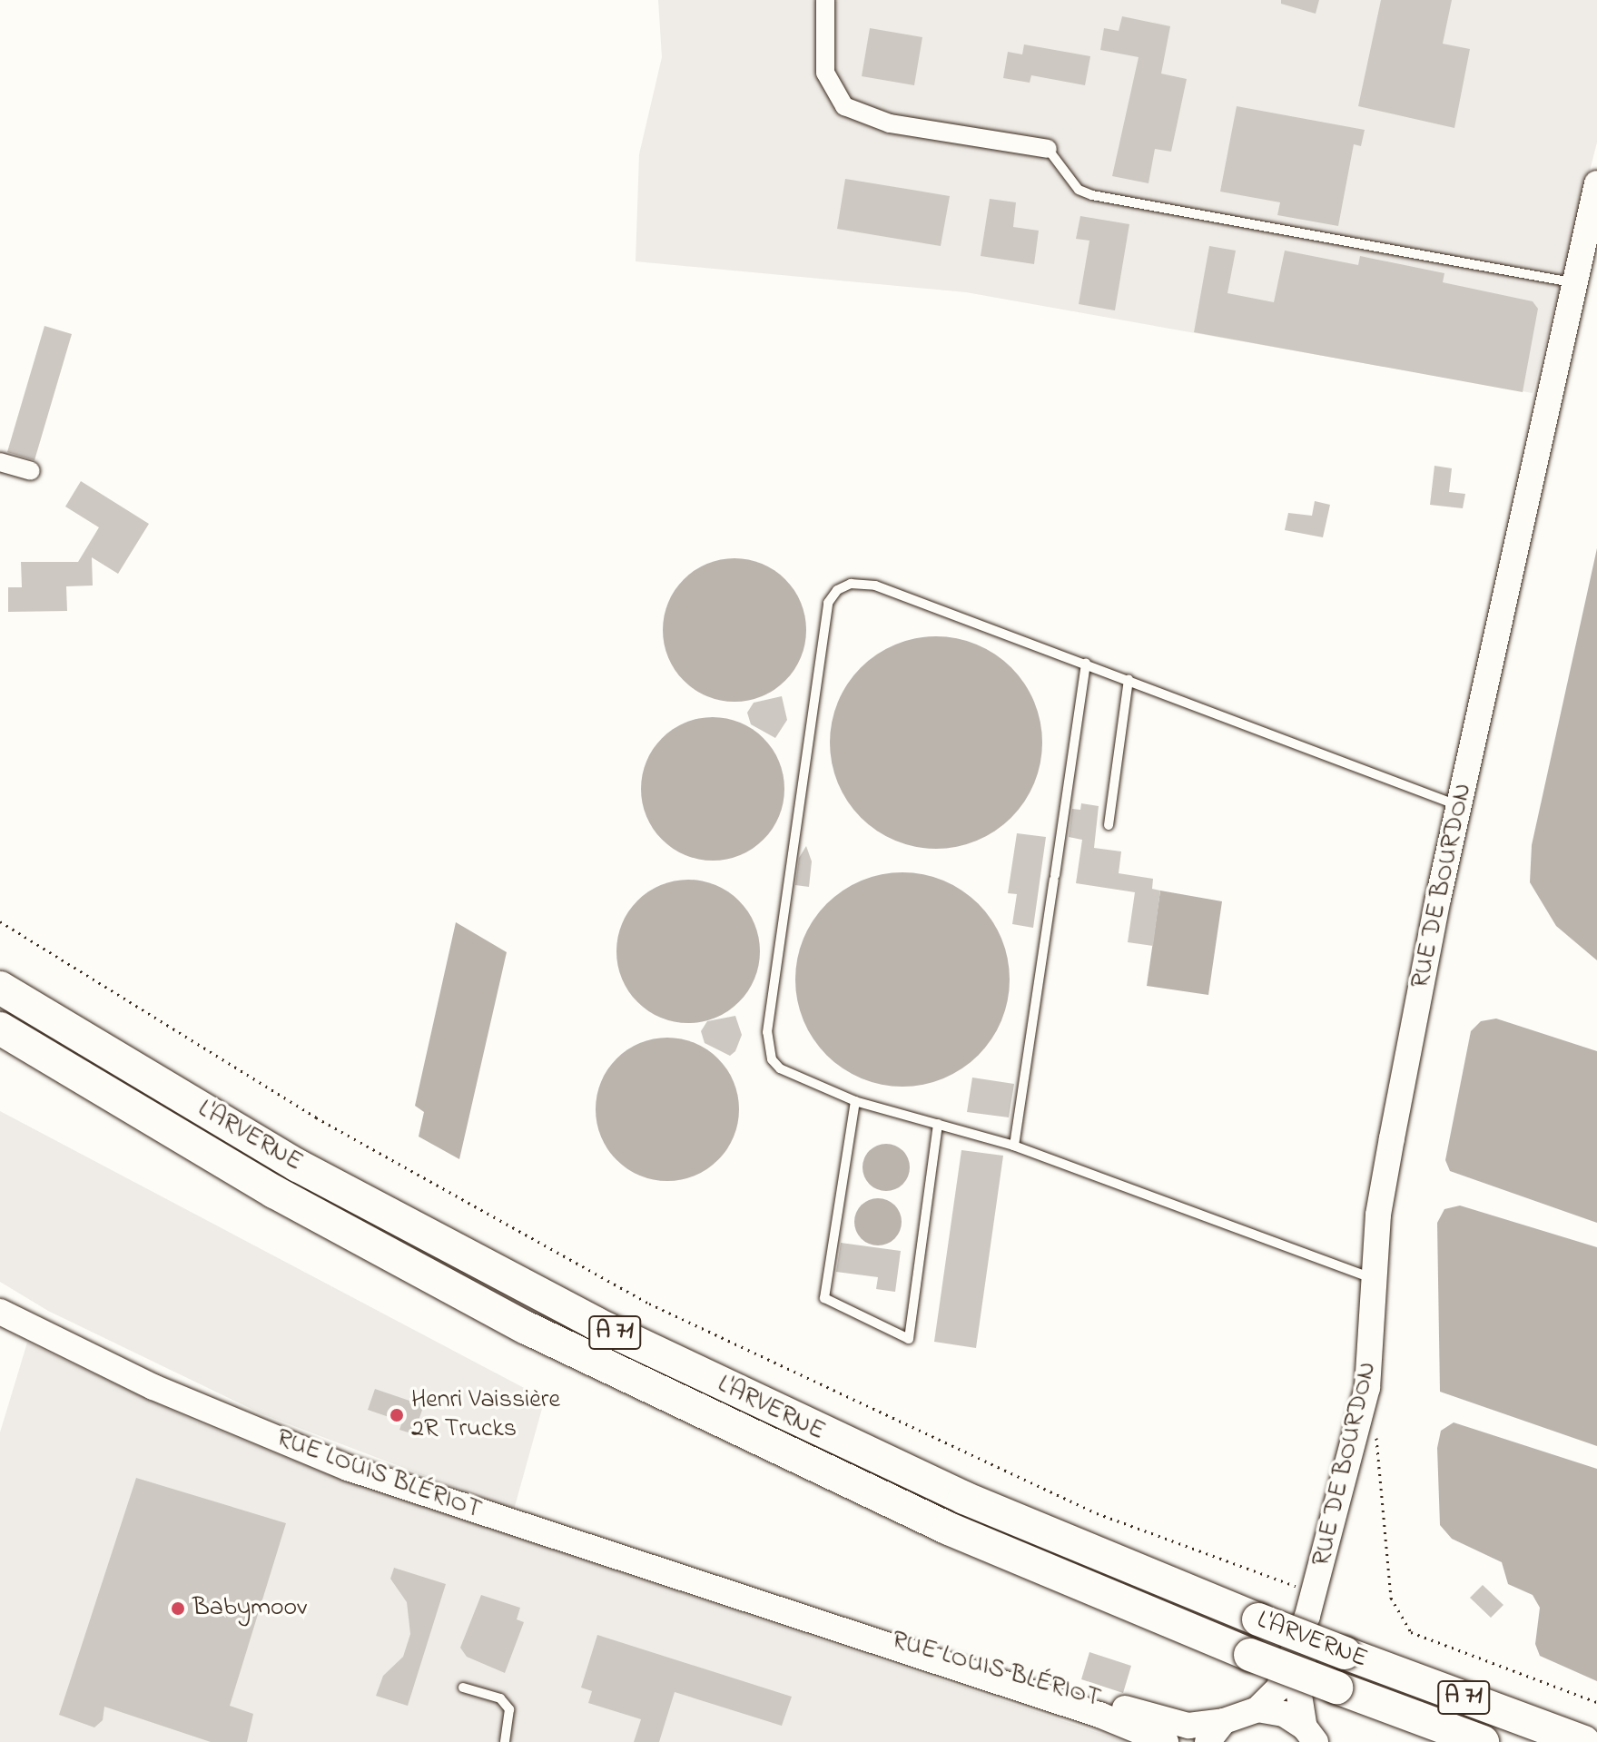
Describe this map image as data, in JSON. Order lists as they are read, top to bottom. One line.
{"streets":{"highway":["L'ARVERNE","A 71"],"main road":["RUE DE BOURDON","RUE LOUIS BLÉRIOT"]},"crossings":[["RUE DE BOURDON","RUE LOUIS BLÉRIOT"]],"places":["Henri Vaissière 2R Trucks","Babymoov"]}
